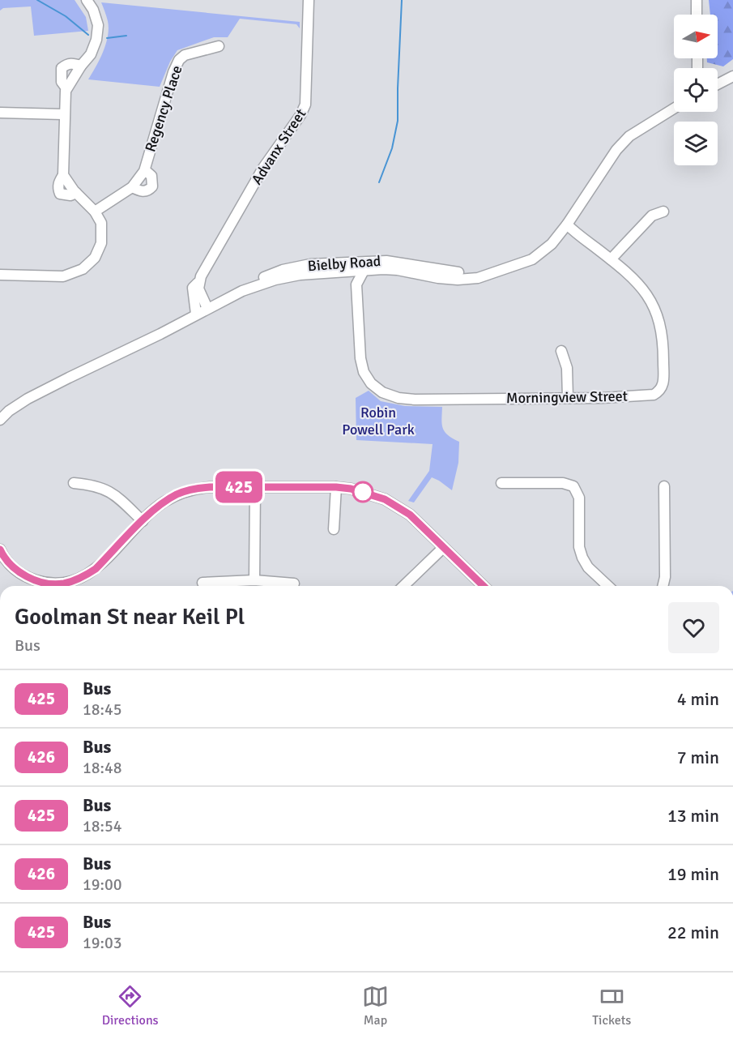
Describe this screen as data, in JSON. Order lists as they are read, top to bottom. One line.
{"streets":{"street":["Regency Place","Advanx Street","Bielby Road","Morningview Street"]},"crossings":[["Advanx Street","Bielby Road"],["Bielby Road","Morningview Street"]],"parks":["Robin Powell Park"],"lines":["bus line 425"],"north":"right","page":{"on_map":"425","heading":["Goolman St near Keil Pl","Bus"],"list":[{"mark":"425","name":"Bus","note":"18:45","value":"4 min"},{"mark":"426","name":"Bus","note":"18:48","value":"7 min"},{"mark":"425","name":"Bus","note":"18:54","value":"13 min"},{"mark":"426","name":"Bus","note":"19:00","value":"19 min"},{"mark":"425","name":"Bus","note":"19:03","value":"22 min"}],"tabs":["Directions","Map","Tickets"]}}
